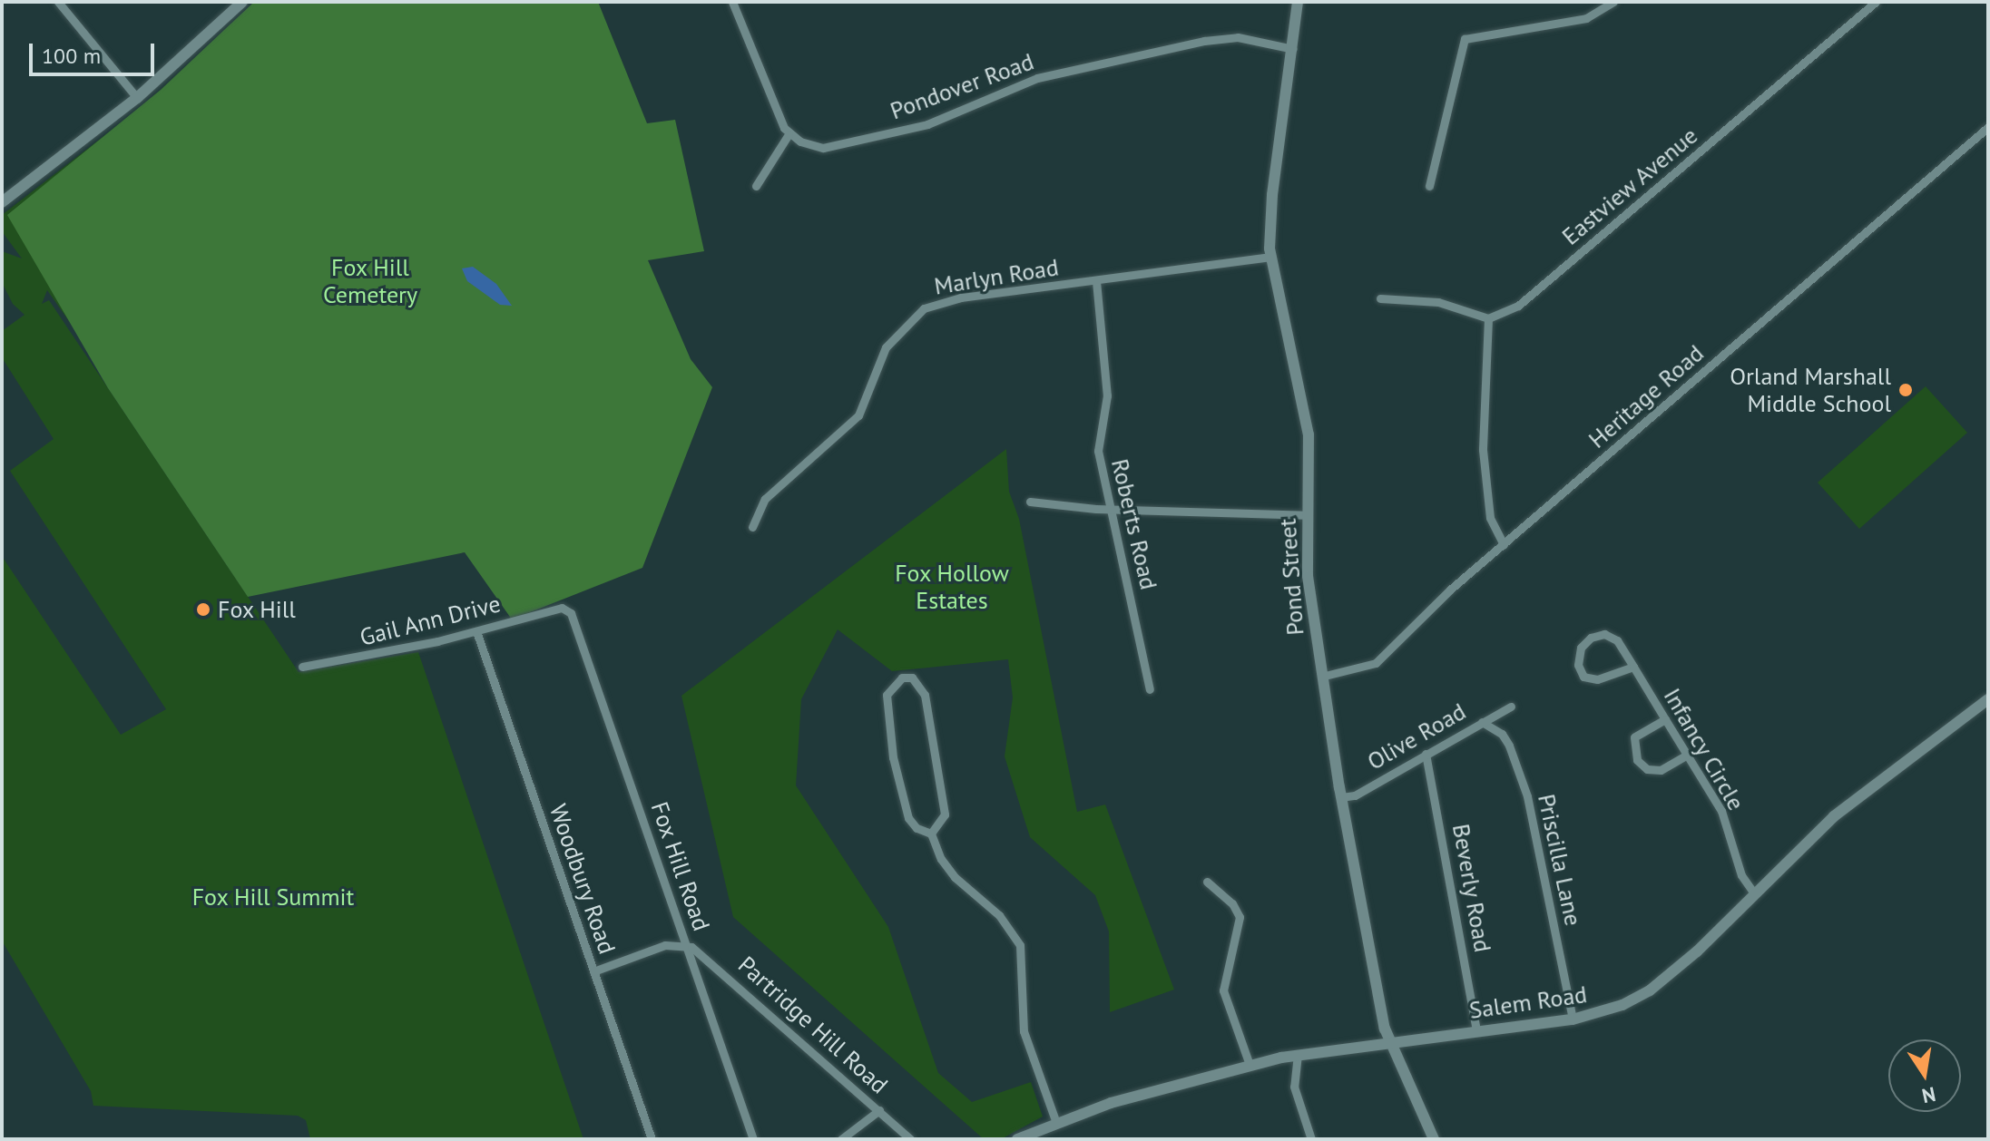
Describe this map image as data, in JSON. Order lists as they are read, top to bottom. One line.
{"streets":{"main road":["Pond Street","Salem Road"],"street":["Pondover Road","Eastview Avenue","Marlyn Road","Heritage Road","Roberts Road","Gail Ann Drive","Olive Road","Infancy Circle","Priscilla Lane","Fox Hill Road","Woodbury Road","Beverly Road","Partridge Hill Road"]},"crossings":[["Pondover Road","Pond Street"],["Marlyn Road","Roberts Road"],["Marlyn Road","Pond Street"],["Heritage Road","Pond Street"],["Pond Street","Olive Road"],["Pond Street","Salem Road"],["Gail Ann Drive","Fox Hill Road"],["Gail Ann Drive","Woodbury Road"],["Olive Road","Priscilla Lane"],["Olive Road","Beverly Road"],["Infancy Circle","Salem Road"],["Priscilla Lane","Salem Road"],["Fox Hill Road","Partridge Hill Road"],["Beverly Road","Salem Road"]],"parks":["Fox Hill Cemetery","Fox Hollow Estates","Fox Hill Summit"],"places":["Orland Marshall Middle School","Fox Hill"],"scale_bar":"100 m","north":"bottom"}
